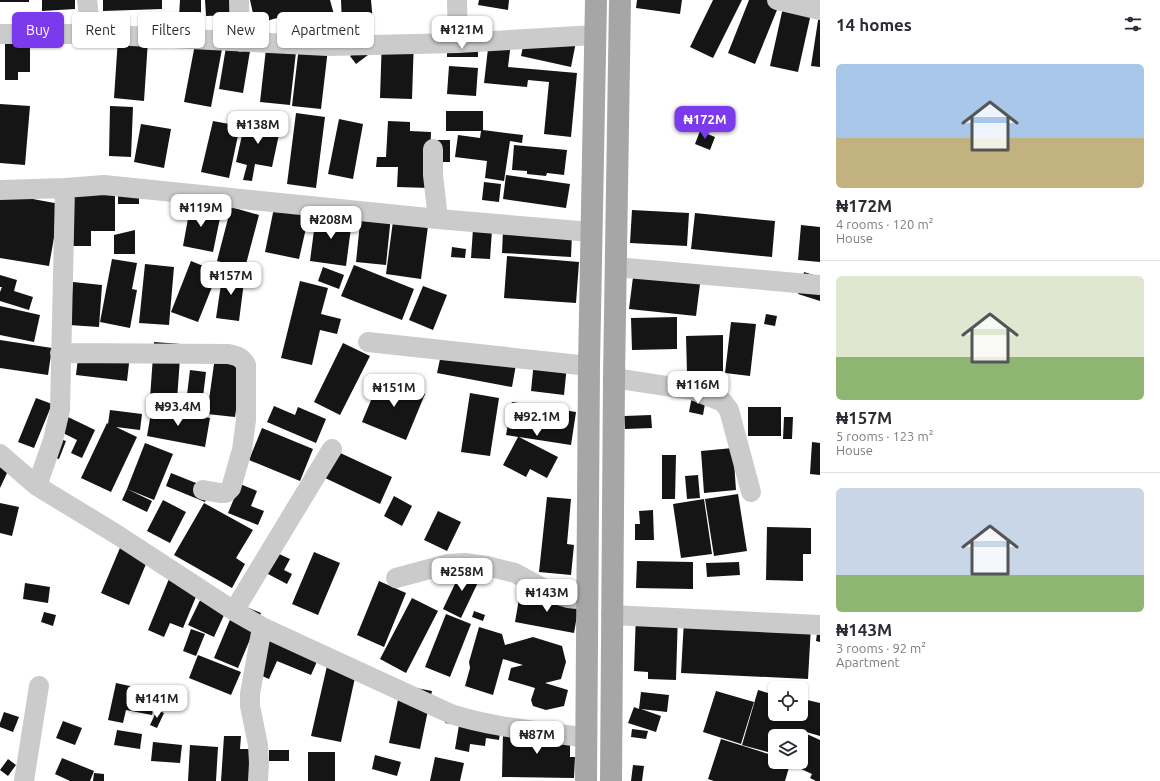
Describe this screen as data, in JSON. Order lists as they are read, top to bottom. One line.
{"page":{"heading":"14 homes","chip":["Buy","Rent","Filters","New","Apartment"],"price":["₦121M","₦172M","₦138M","₦119M","₦208M","₦157M","₦116M","₦151M","₦93.4M","₦92.1M","₦258M","₦143M","₦141M","₦87M"],"list":[{"name":"₦172M","note":"4 rooms · 120 m² · House"},{"name":"₦157M","note":"5 rooms · 123 m² · House"},{"name":"₦143M","note":"3 rooms · 92 m² · Apartment"}]}}
